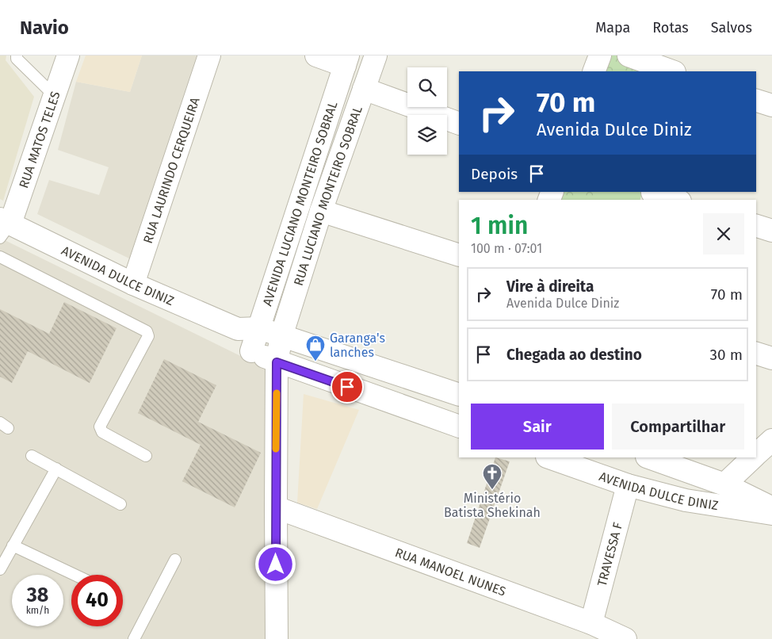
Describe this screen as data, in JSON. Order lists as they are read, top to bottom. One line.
{"streets":{"street":["RUA MATOS TELES","RUA LAURINDO CERQUEIRA","RUA LUCIANO MONTEIRO SOBRAL","AVENIDA LUCIANO MONTEIRO SOBRAL","AVENIDA DULCE DINIZ","TRAVESSA F","RUA MANOEL NUNES"]},"crossings":[["RUA MATOS TELES","AVENIDA DULCE DINIZ"],["RUA LAURINDO CERQUEIRA","AVENIDA DULCE DINIZ"],["RUA LUCIANO MONTEIRO SOBRAL","AVENIDA DULCE DINIZ"],["RUA LUCIANO MONTEIRO SOBRAL","RUA MANOEL NUNES"],["AVENIDA LUCIANO MONTEIRO SOBRAL","AVENIDA DULCE DINIZ"],["AVENIDA DULCE DINIZ","TRAVESSA F"],["TRAVESSA F","RUA MANOEL NUNES"]],"places":{"shop":["Garanga's lanches"],"church":["Ministério Batista Shekinah"]},"page":{"header":"Navio","nav":["Mapa","Rotas","Salvos"],"turn":["70 m","Avenida Dulce Diniz"],"then":"Depois","heading":["1 min","100 m · 07:01"],"list":[{"name":"Vire à direita","note":"Avenida Dulce Diniz","value":"70 m"},{"name":"Chegada ao destino","value":"30 m"}],"buttons":["Sair","Compartilhar"],"speed":"38 km/h","limit":"40"}}
